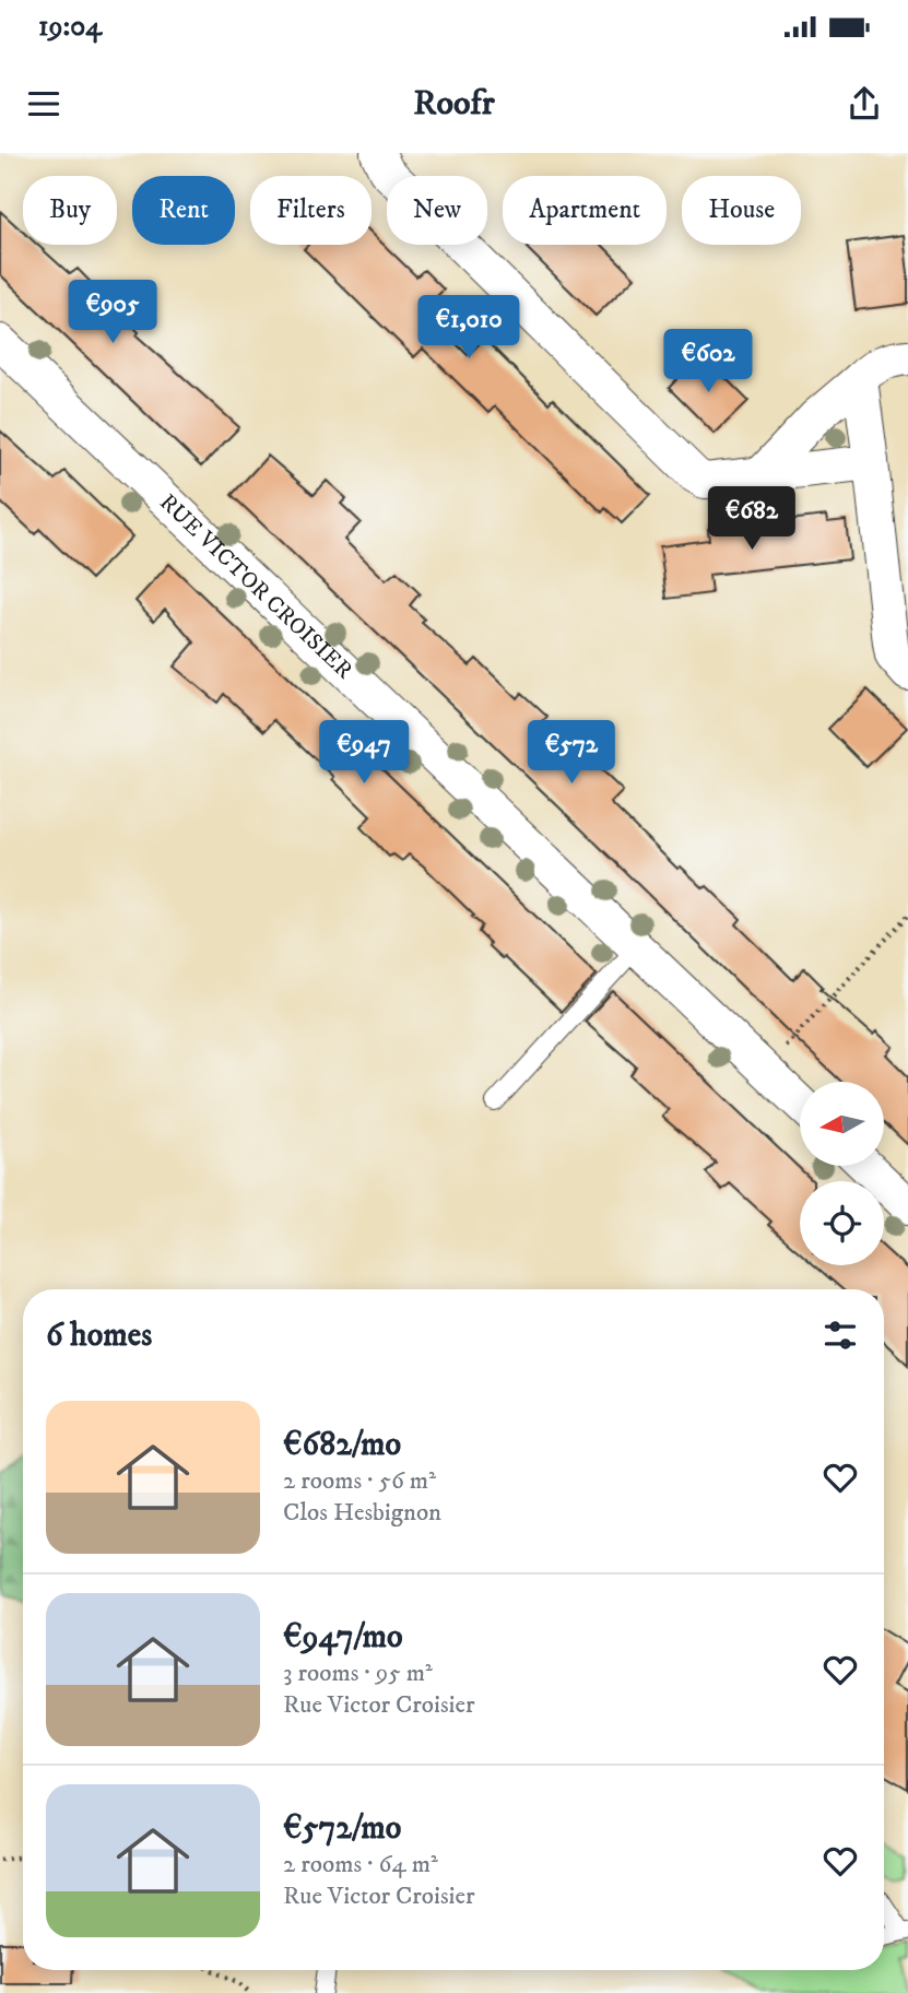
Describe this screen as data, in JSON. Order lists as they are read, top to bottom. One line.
{"streets":{"street":["RUE VICTOR CROISIER"]},"north":"left","page":{"status":"19:04","header":"Roofr","chip":["Buy","Rent","Filters","New","Apartment","House"],"price":["€905","€1,010","€602","€682","€947","€572"],"heading":"6 homes","list":[{"name":"€682/mo","note":"2 rooms · 56 m² · Clos Hesbignon"},{"name":"€947/mo","note":"3 rooms · 95 m² · Rue Victor Croisier"},{"name":"€572/mo","note":"2 rooms · 64 m² · Rue Victor Croisier"}]}}
